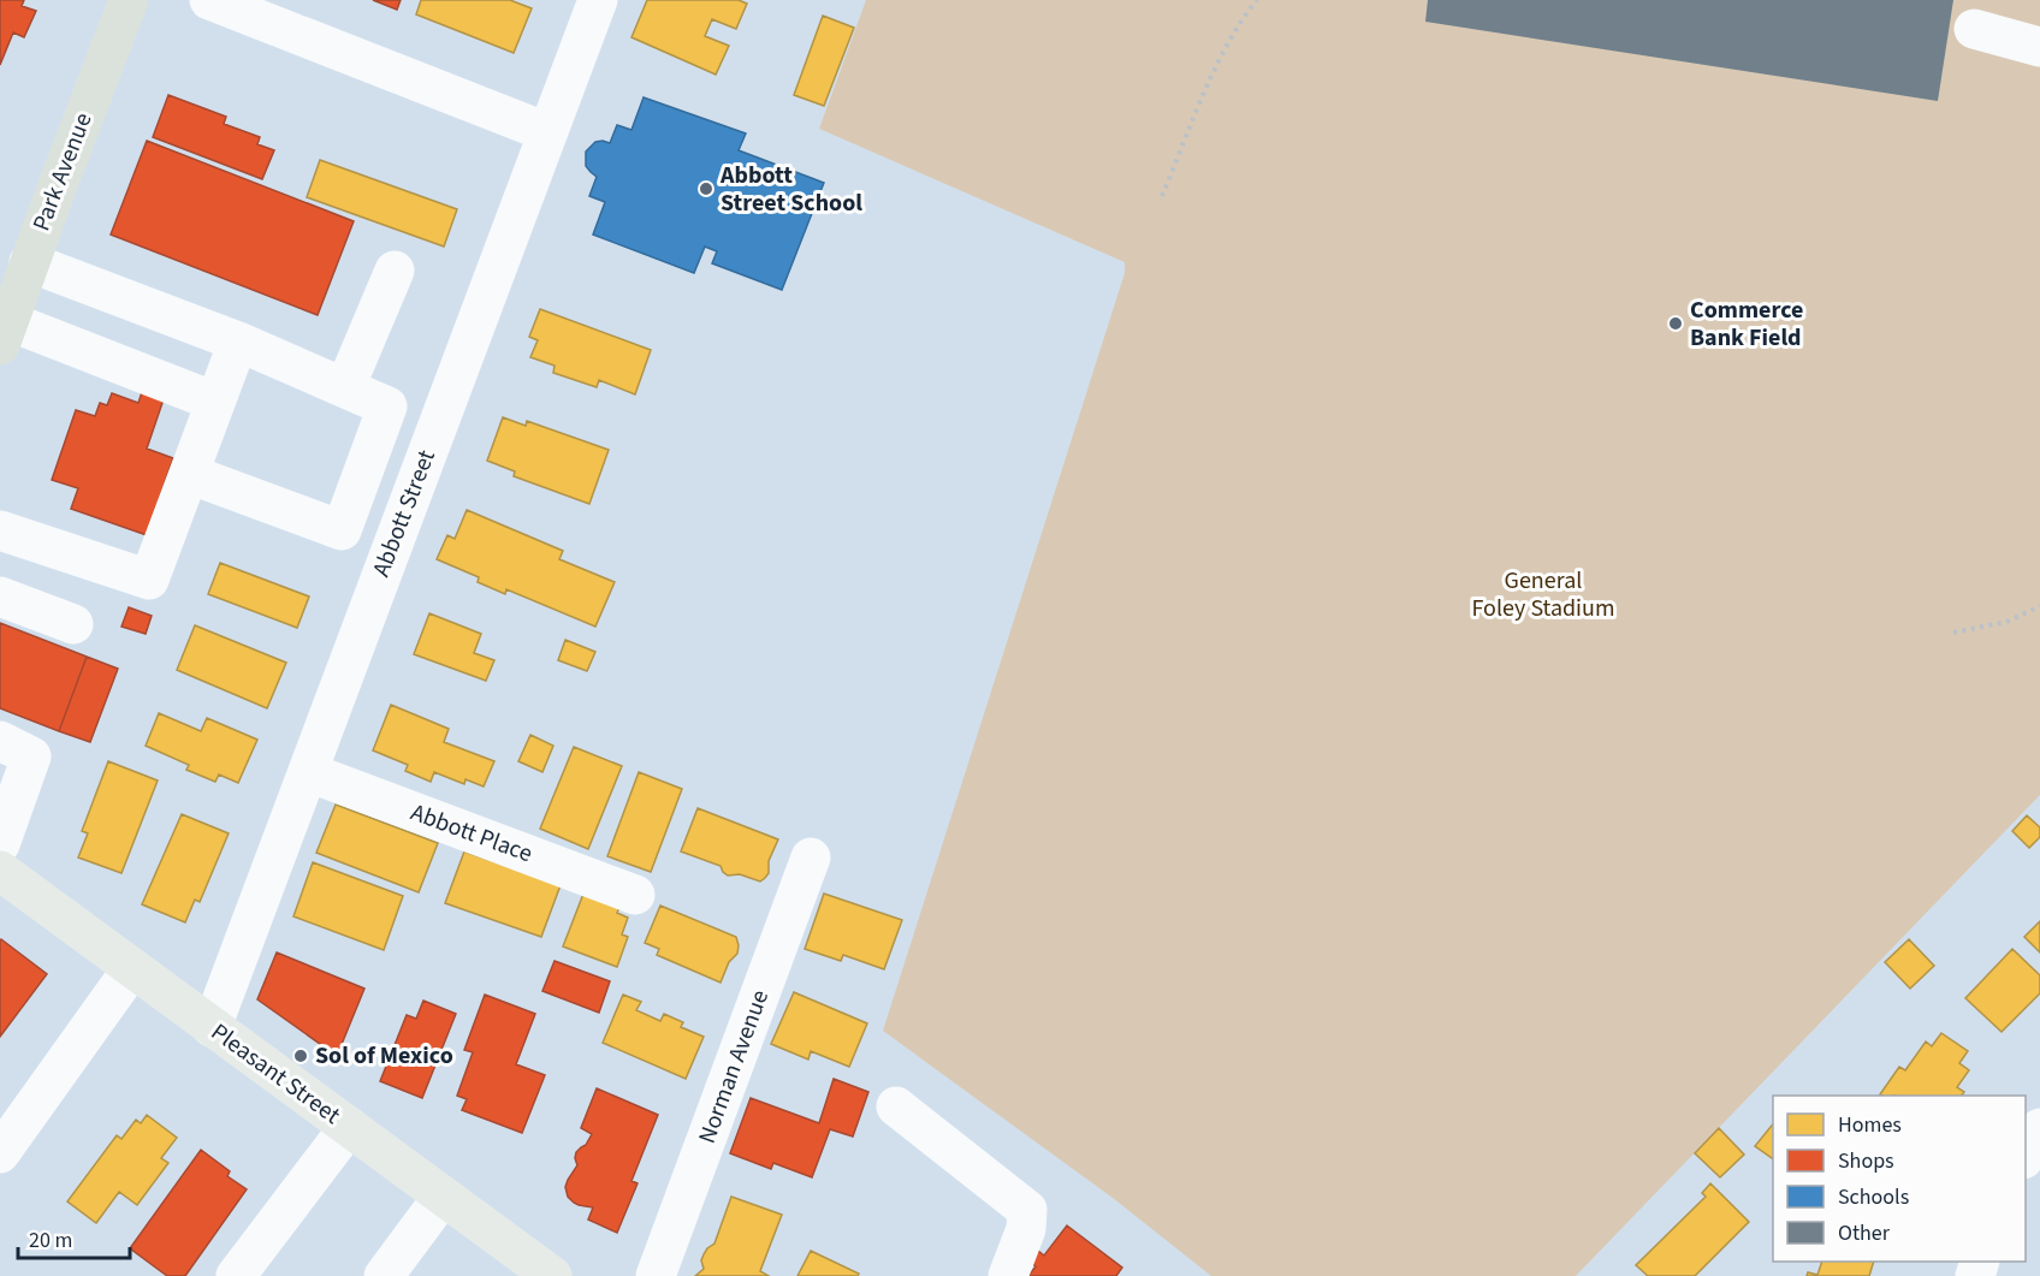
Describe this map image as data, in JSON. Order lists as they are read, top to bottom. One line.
{"streets":{"highway":["Park Avenue"],"main road":["Pleasant Street"],"street":["Abbott Street","Abbott Place","Norman Avenue"]},"crossings":[["Abbott Street","Abbott Place"],["Abbott Street","Pleasant Street"]],"parks":["General Foley Stadium"],"places":["Abbott Street School","Commerce Bank Field","Sol of Mexico"],"legend":["Homes","Shops","Schools","Other"],"scale_bar":"20 m"}
